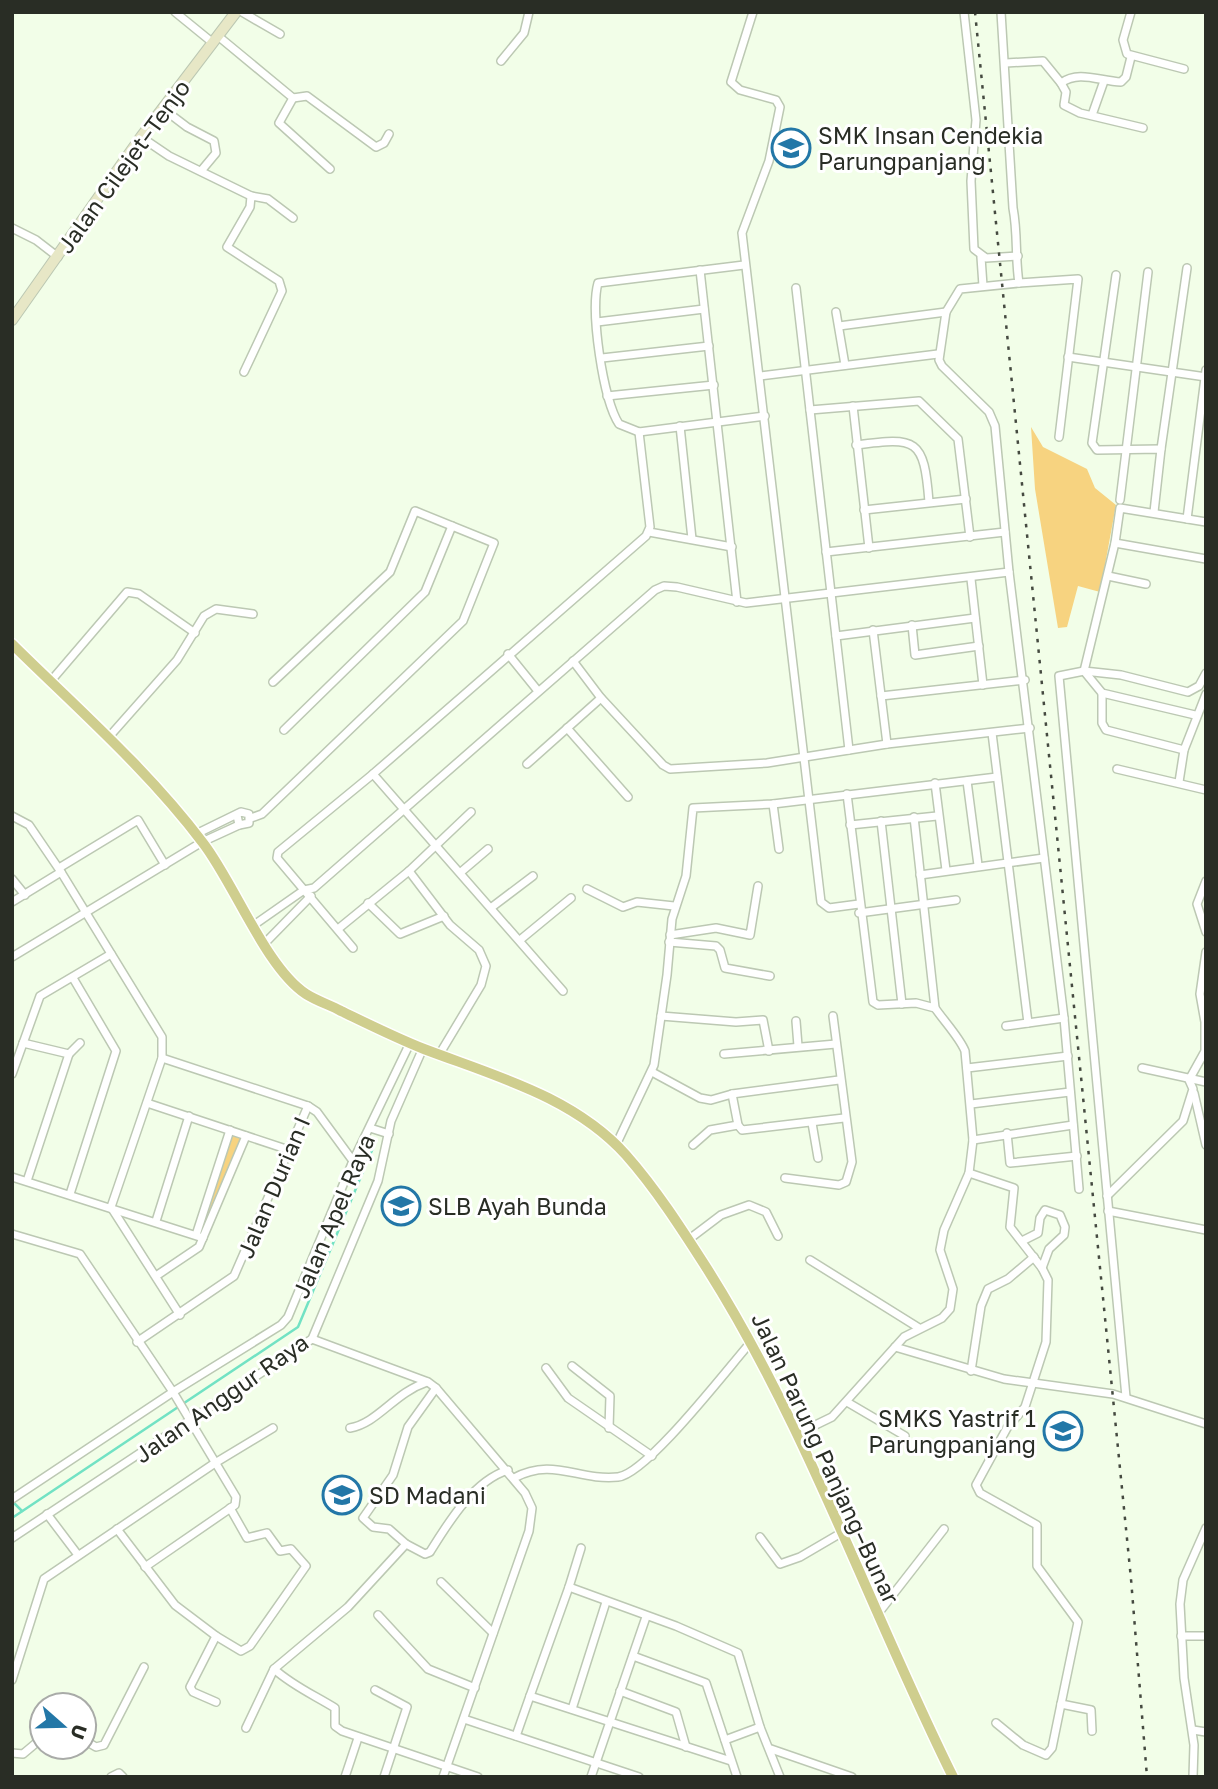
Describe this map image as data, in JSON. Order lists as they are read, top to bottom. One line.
{"streets":{"main road":["Jalan Cilejet–Tenjo","Jalan Parung Panjang–Bunar"],"street":["Jalan Durian I","Jalan Apel Raya","Jalan Anggur Raya"]},"crossings":[["Jalan Apel Raya","Jalan Parung Panjang–Bunar"],["Jalan Anggur Raya","Jalan Parung Panjang–Bunar"]],"places":{"school or university":["SMK Insan Cendekia Parungpanjang","SLB Ayah Bunda","SMKS Yastrif 1 Parungpanjang","SD Madani"]},"north":"right"}
